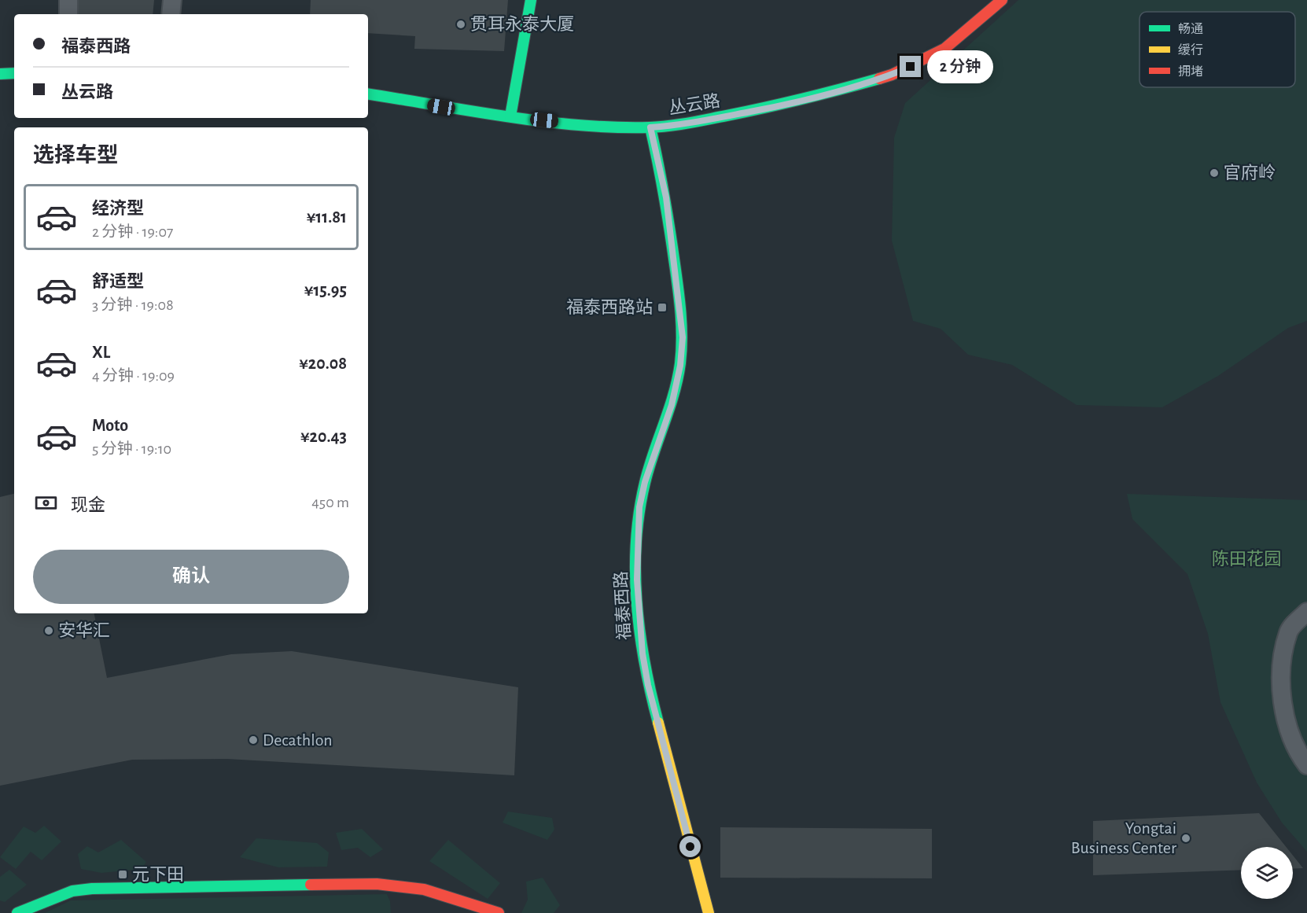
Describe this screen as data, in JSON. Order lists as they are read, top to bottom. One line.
{"streets":{"street":["丛云路","福泰西路"]},"crossings":[["丛云路","福泰西路"]],"parks":["陈田花园"],"places":{"other":["贯耳永泰大厦","官府岭","安华汇","Decathlon","Yongtai Business Center"],"transit":["福泰西路站","元下田"]},"legend":["畅通","缓行","拥堵"],"page":{"banner":["福泰西路","丛云路"],"bubble":"2 分钟","heading":"选择车型","list":[{"name":"经济型","note":"2 分钟 · 19:07","value":"¥11.81"},{"name":"舒适型","note":"3 分钟 · 19:08","value":"¥15.95"},{"name":"XL","note":"4 分钟 · 19:09","value":"¥20.08"},{"name":"Moto","note":"5 分钟 · 19:10","value":"¥20.43"}],"pay":["现金","450 m"],"buttons":"确认"}}
